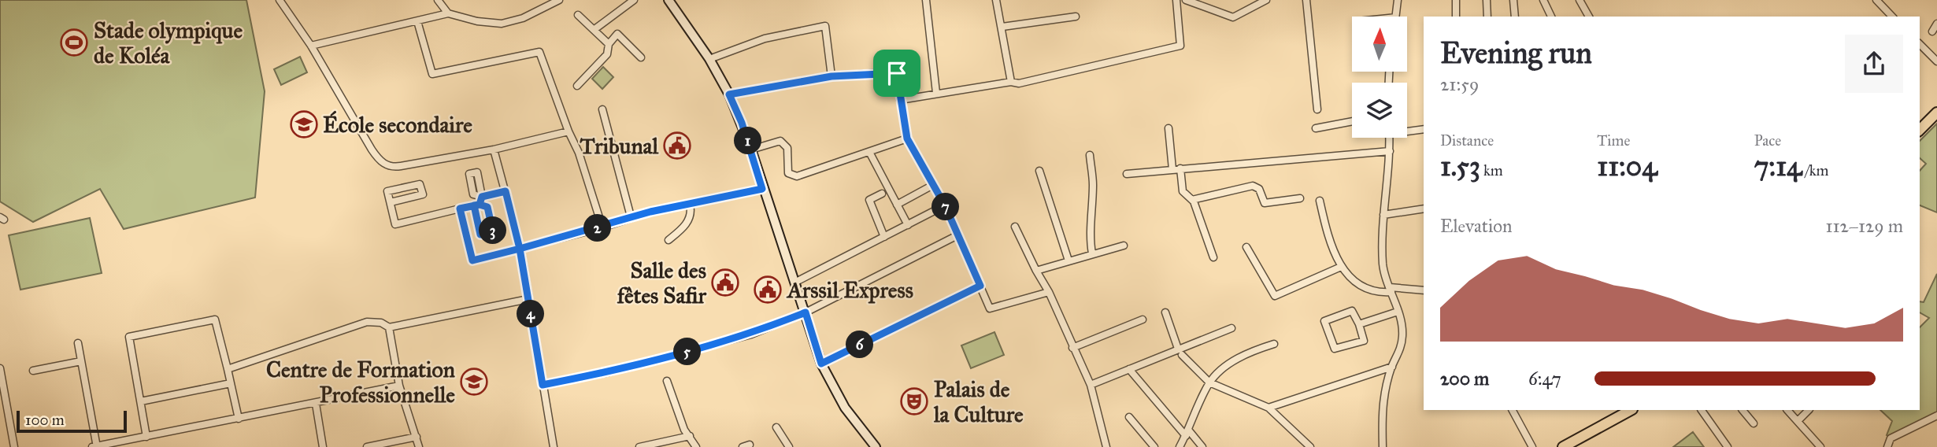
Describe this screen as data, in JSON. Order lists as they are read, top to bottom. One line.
{"places":{"sports":["Stade olympique de Koléa"],"school or university":["École secondaire","Centre de Formation Professionnelle"],"public building":["Tribunal","Salle des fêtes Safir","Arssil Express"],"theatre":["Palais de la Culture"]},"scale_bar":"100 m","north":"top","page":{"heading":["Evening run","21:59"],"stats":[["Distance","1.53 km"],["Time","11:04"],["Pace","7:14 /km"]],"pins":["1","7","2","3","4","6","5"],"chart":["Elevation","112–129 m"],"list":[{"name":"200 m","note":"6:47"}],"scale":"100 m"}}
